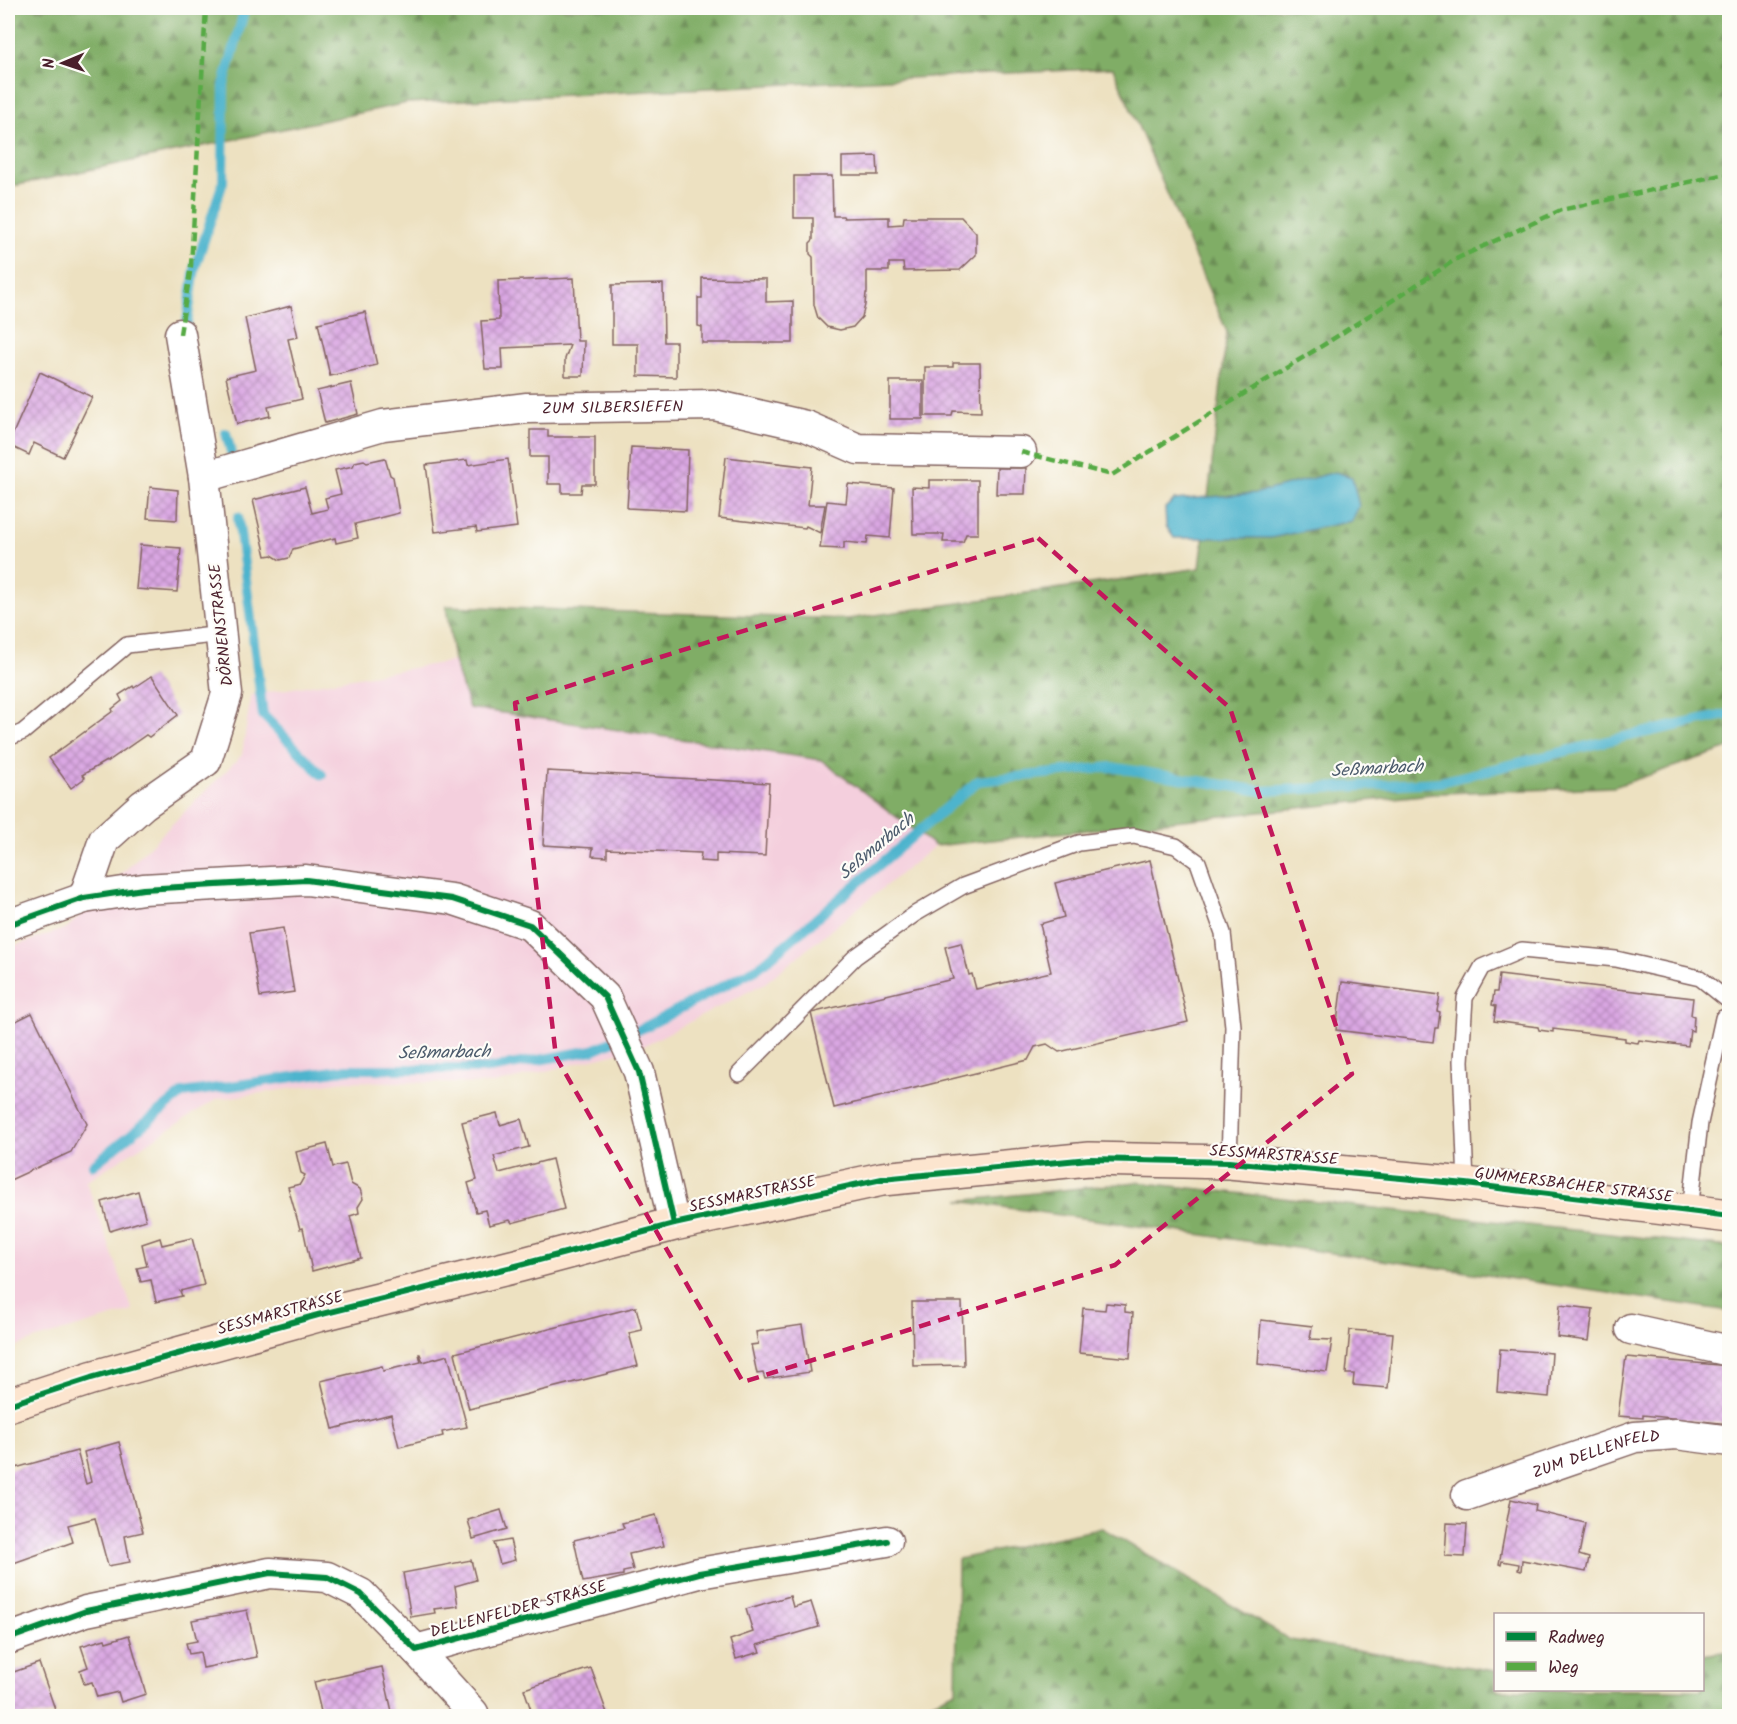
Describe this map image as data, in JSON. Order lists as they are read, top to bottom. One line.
{"streets":{"main road":["SESSMARSTRASSE","GUMMERSBACHER STRASSE"],"street":["ZUM SILBERSIEFEN","DÖRNENSTRASSE","ZUM DELLENFELD","DELLENFELDER STRASSE"]},"crossings":[["ZUM SILBERSIEFEN","DÖRNENSTRASSE"],["SESSMARSTRASSE","GUMMERSBACHER STRASSE"]],"water":["Seßmarbach"],"legend":["Radweg","Weg"],"north":"left"}
